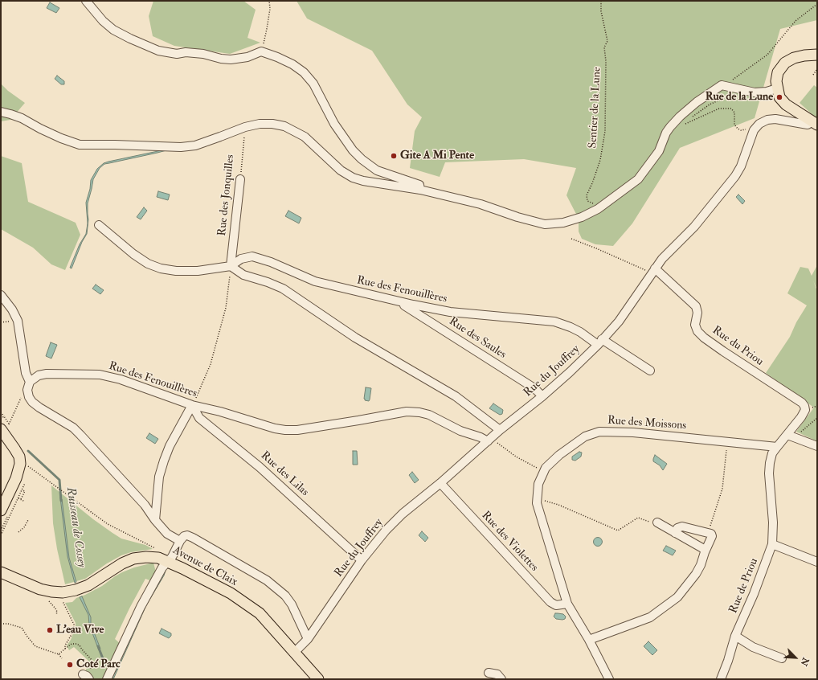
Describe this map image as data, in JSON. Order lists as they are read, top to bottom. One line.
{"streets":{"main road":["Avenue de Claix"],"street":["Rue des Jonquilles","Rue des Fenouillères","Rue des Saules","Rue du Priou","Rue du Jouffrey","Rue des Moissons","Rue des Lilas","Rue des Violettes","Rue de Priou"],"path":["Sentier de la Lune"]},"crossings":[["Rue des Jonquilles","Rue des Fenouillères"],["Rue des Fenouillères","Rue des Saules"],["Rue des Fenouillères","Rue du Jouffrey"],["Rue des Fenouillères","Rue des Lilas"],["Rue des Saules","Rue du Jouffrey"],["Rue du Priou","Rue du Jouffrey"],["Rue du Jouffrey","Rue des Lilas"],["Rue du Jouffrey","Rue des Violettes"],["Rue du Jouffrey","Avenue de Claix"],["Rue des Moissons","Rue des Violettes"],["Rue des Moissons","Rue de Priou"]],"water":["Ruisseau de Cossey"],"places":["Rue de la Lune","Gite A Mi Pente","L'eau Vive","Coté Parc"],"north":"bottom right"}
